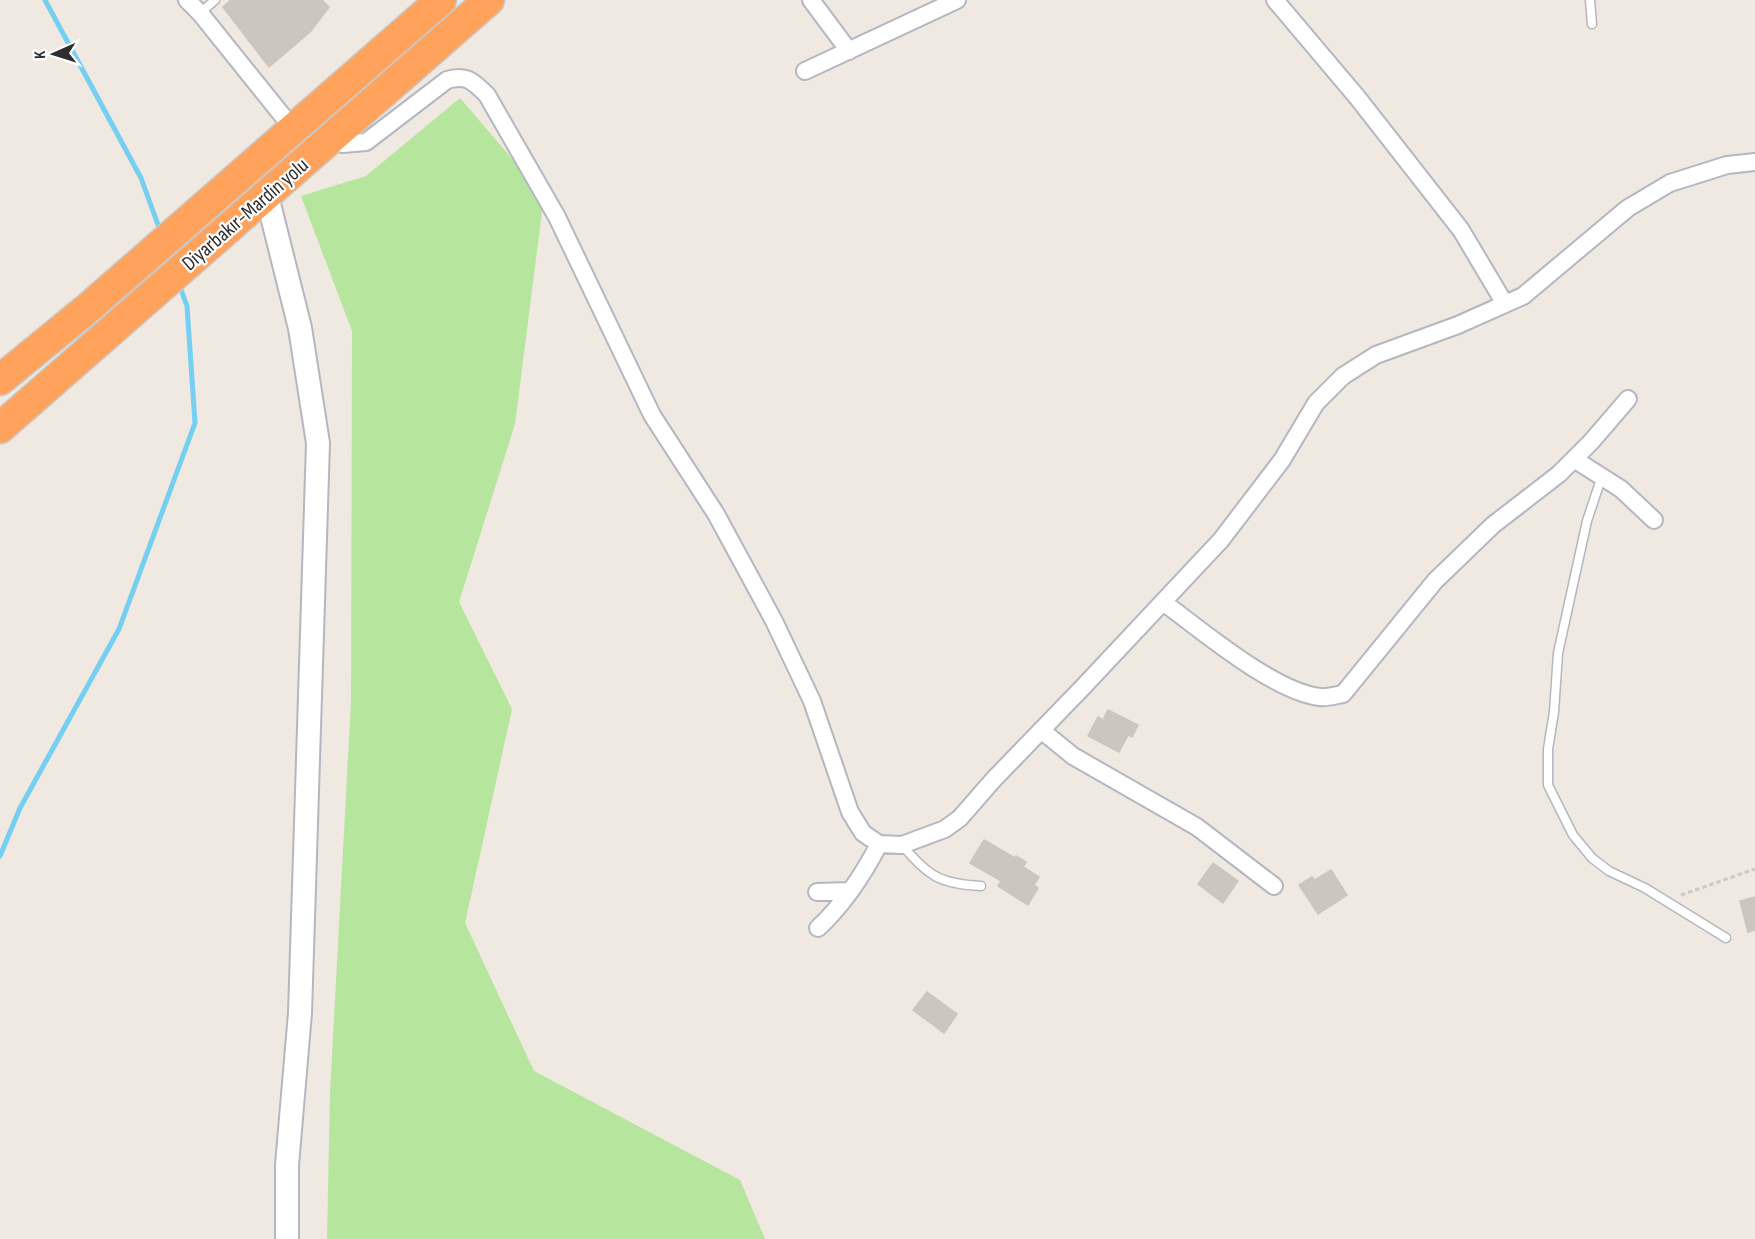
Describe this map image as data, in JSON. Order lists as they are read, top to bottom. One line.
{"streets":{"highway":["Diyarbakır-Mardin yolu"]},"north":"left"}
